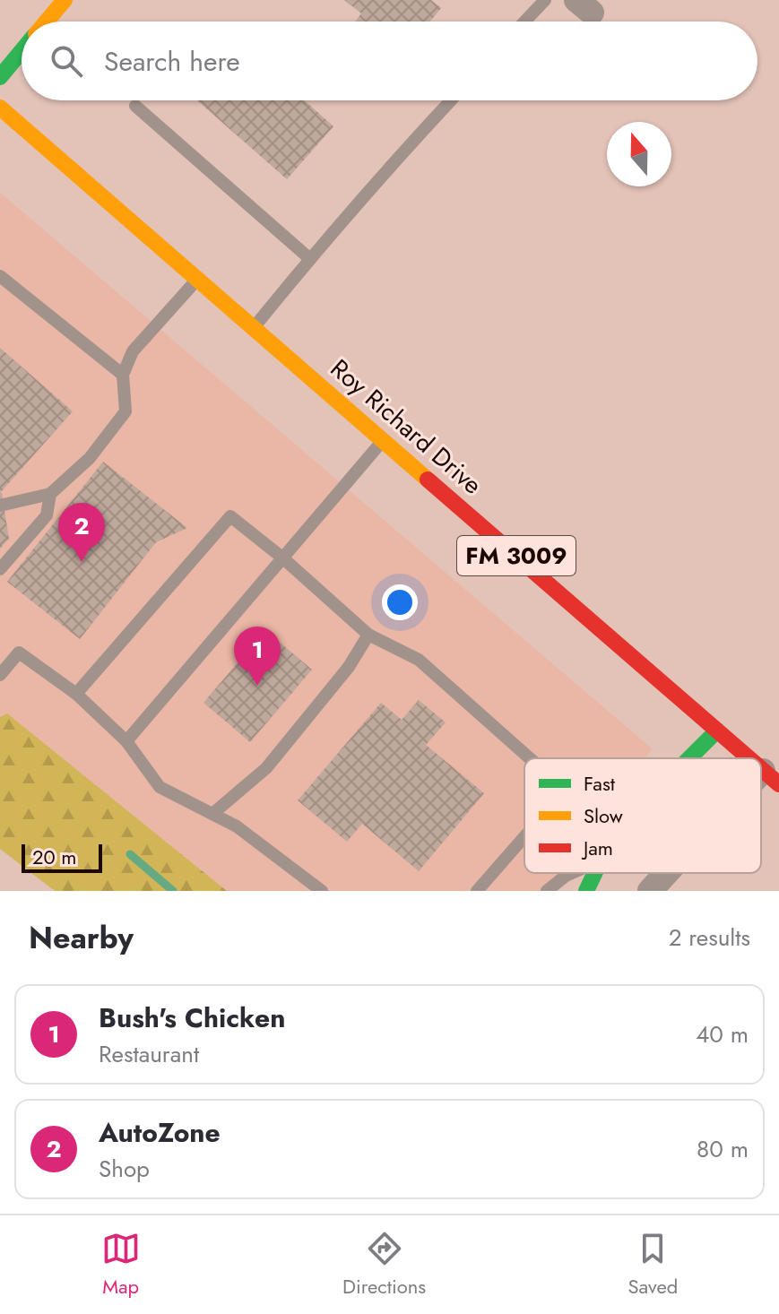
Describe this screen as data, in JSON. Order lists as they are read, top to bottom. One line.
{"streets":{"main road":["Roy Richard Drive","FM 3009"]},"legend":["Fast","Slow","Jam"],"scale_bar":"20 m","north":"top","page":{"search":"Search here","pins":["2","1"],"scale":"20 m","heading":["Nearby","2 results"],"list":[{"mark":"1","name":"Bush's Chicken","note":"Restaurant","value":"40 m"},{"mark":"2","name":"AutoZone","note":"Shop","value":"80 m"}],"nav":["Map","Directions","Saved"]}}
